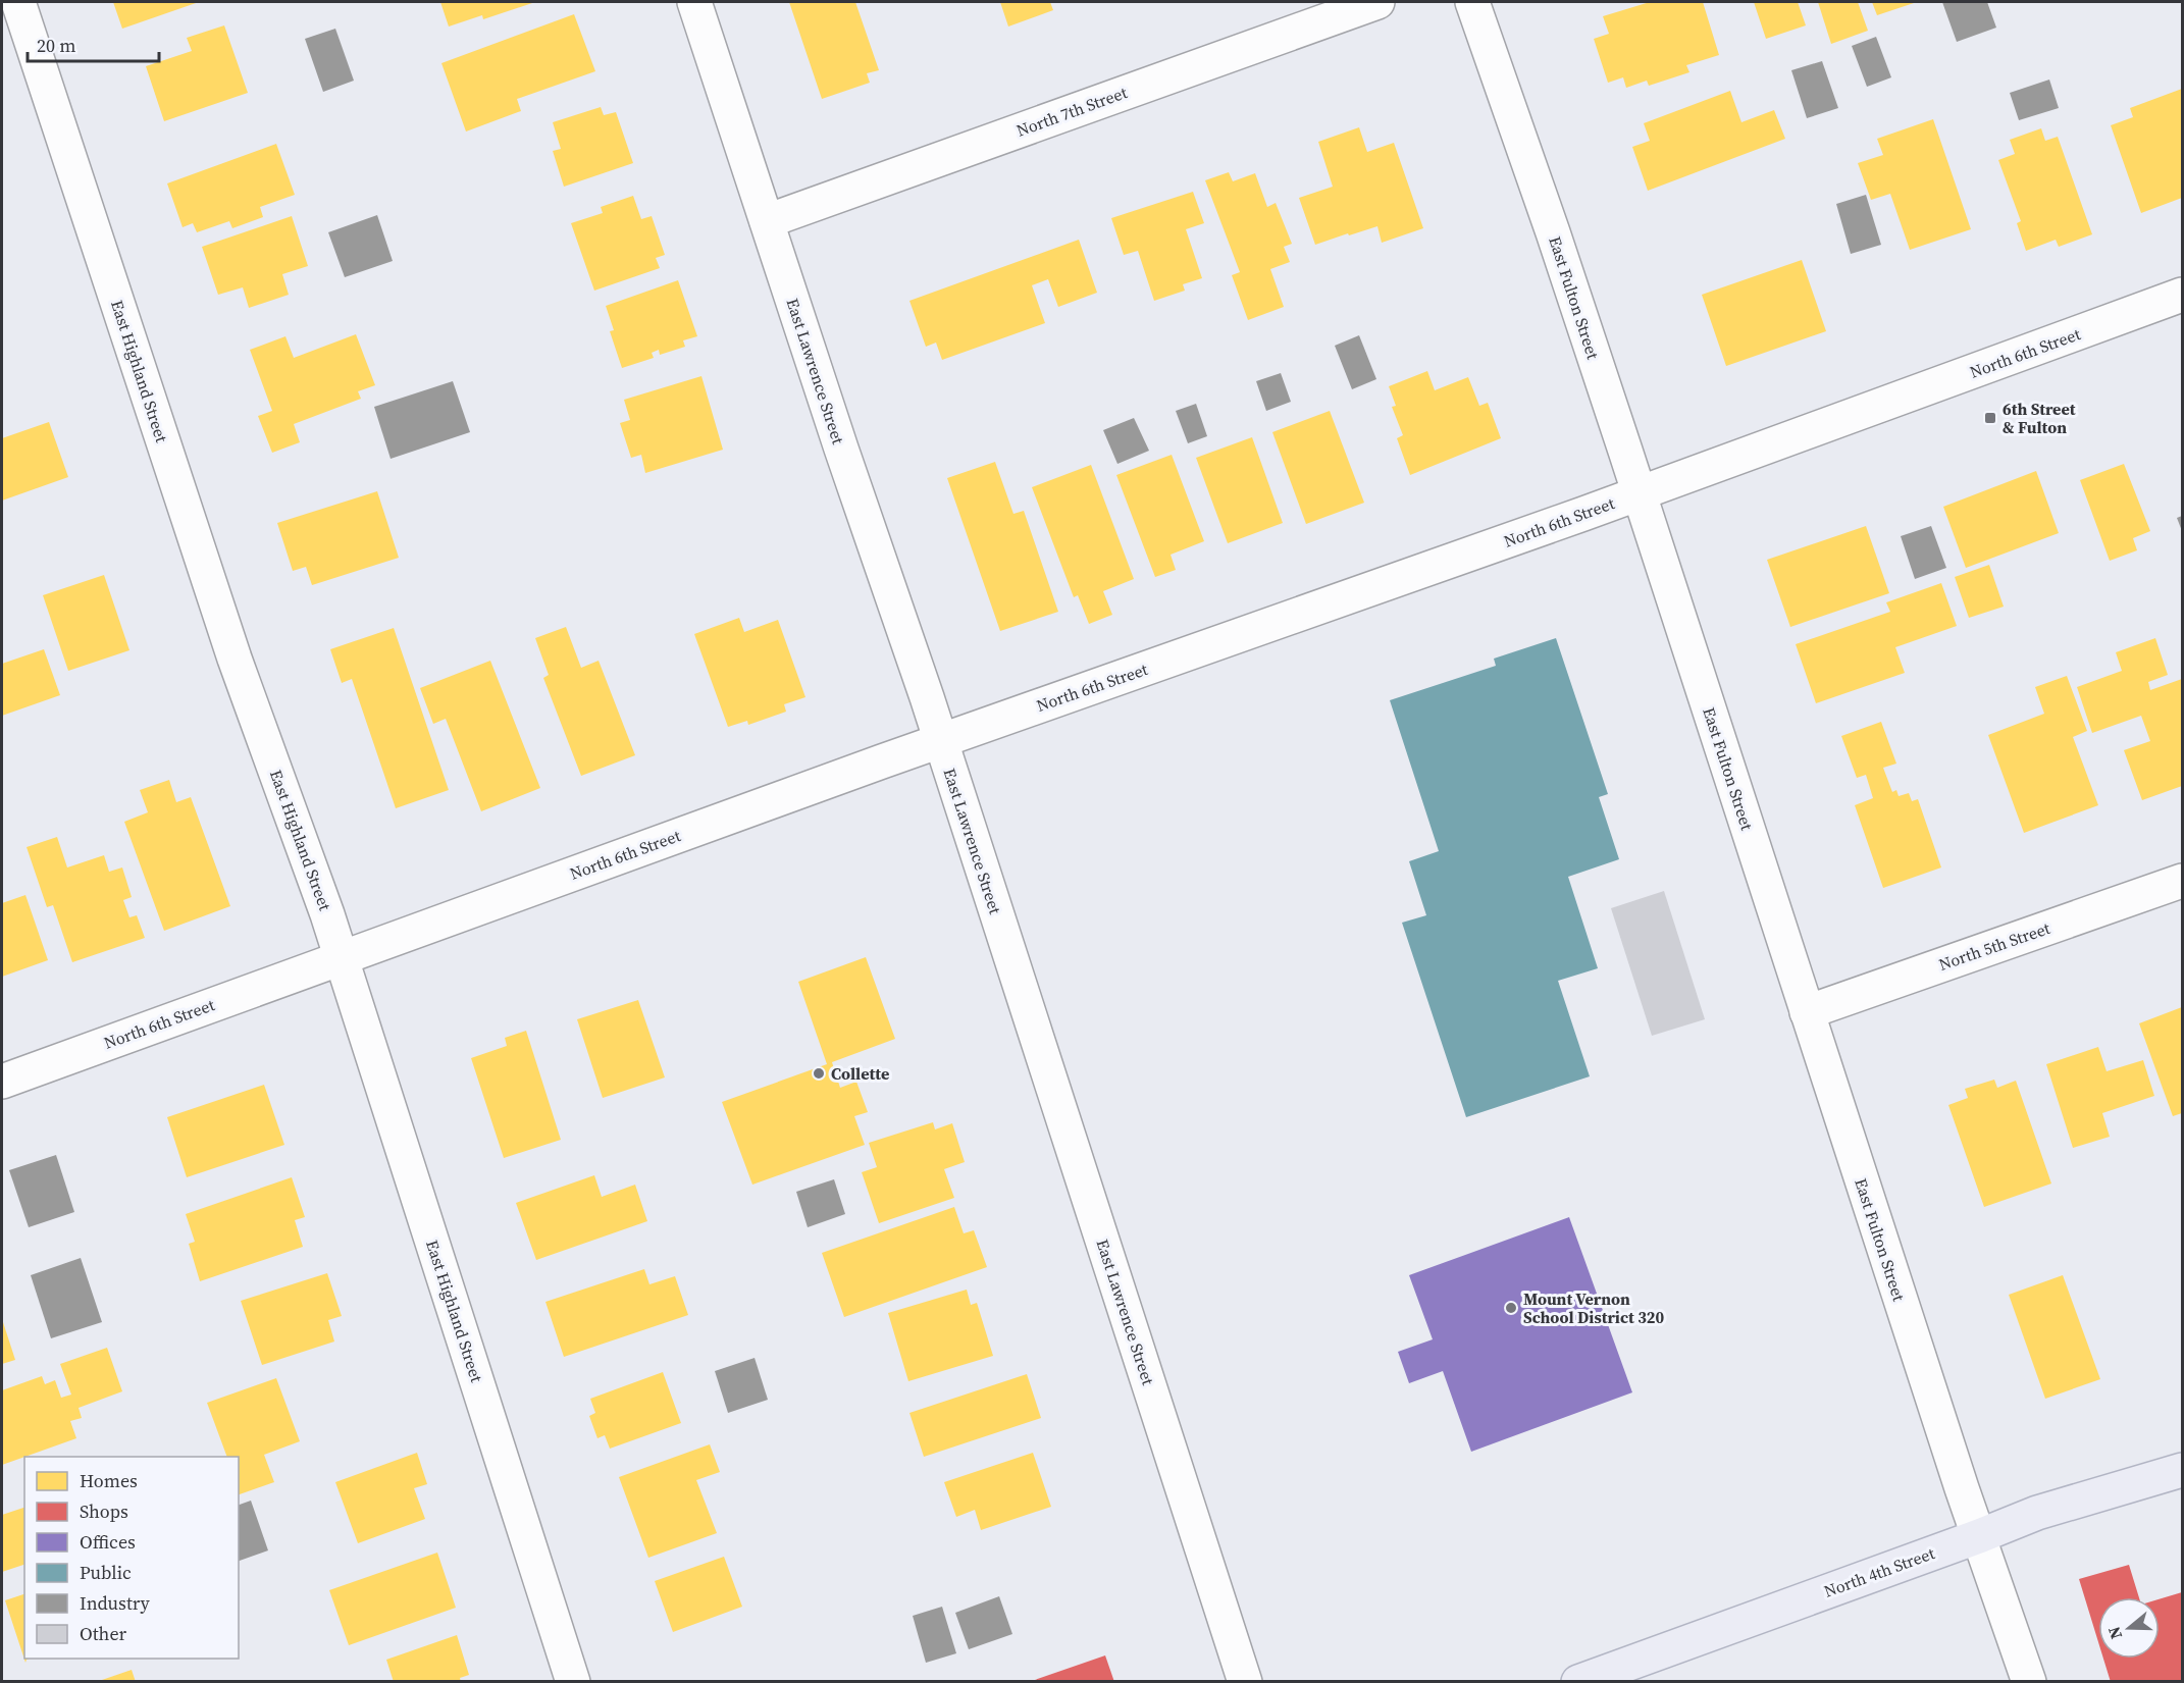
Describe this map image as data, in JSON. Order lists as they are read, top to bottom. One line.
{"streets":{"main road":["North 4th Street"],"street":["North 7th Street","East Fulton Street","North 6th Street","East Highland Street","East Lawrence Street","North 5th Street"]},"crossings":[["North 7th Street","East Lawrence Street"],["East Fulton Street","North 6th Street"],["East Fulton Street","North 5th Street"],["East Fulton Street","North 4th Street"],["North 6th Street","East Highland Street"],["North 6th Street","East Lawrence Street"]],"places":{"transit":["6th Street & Fulton"],"other":["Collette","Mount Vernon School District 320"]},"legend":["Homes","Shops","Offices","Public","Industry","Other"],"scale_bar":"20 m","north":"left"}
